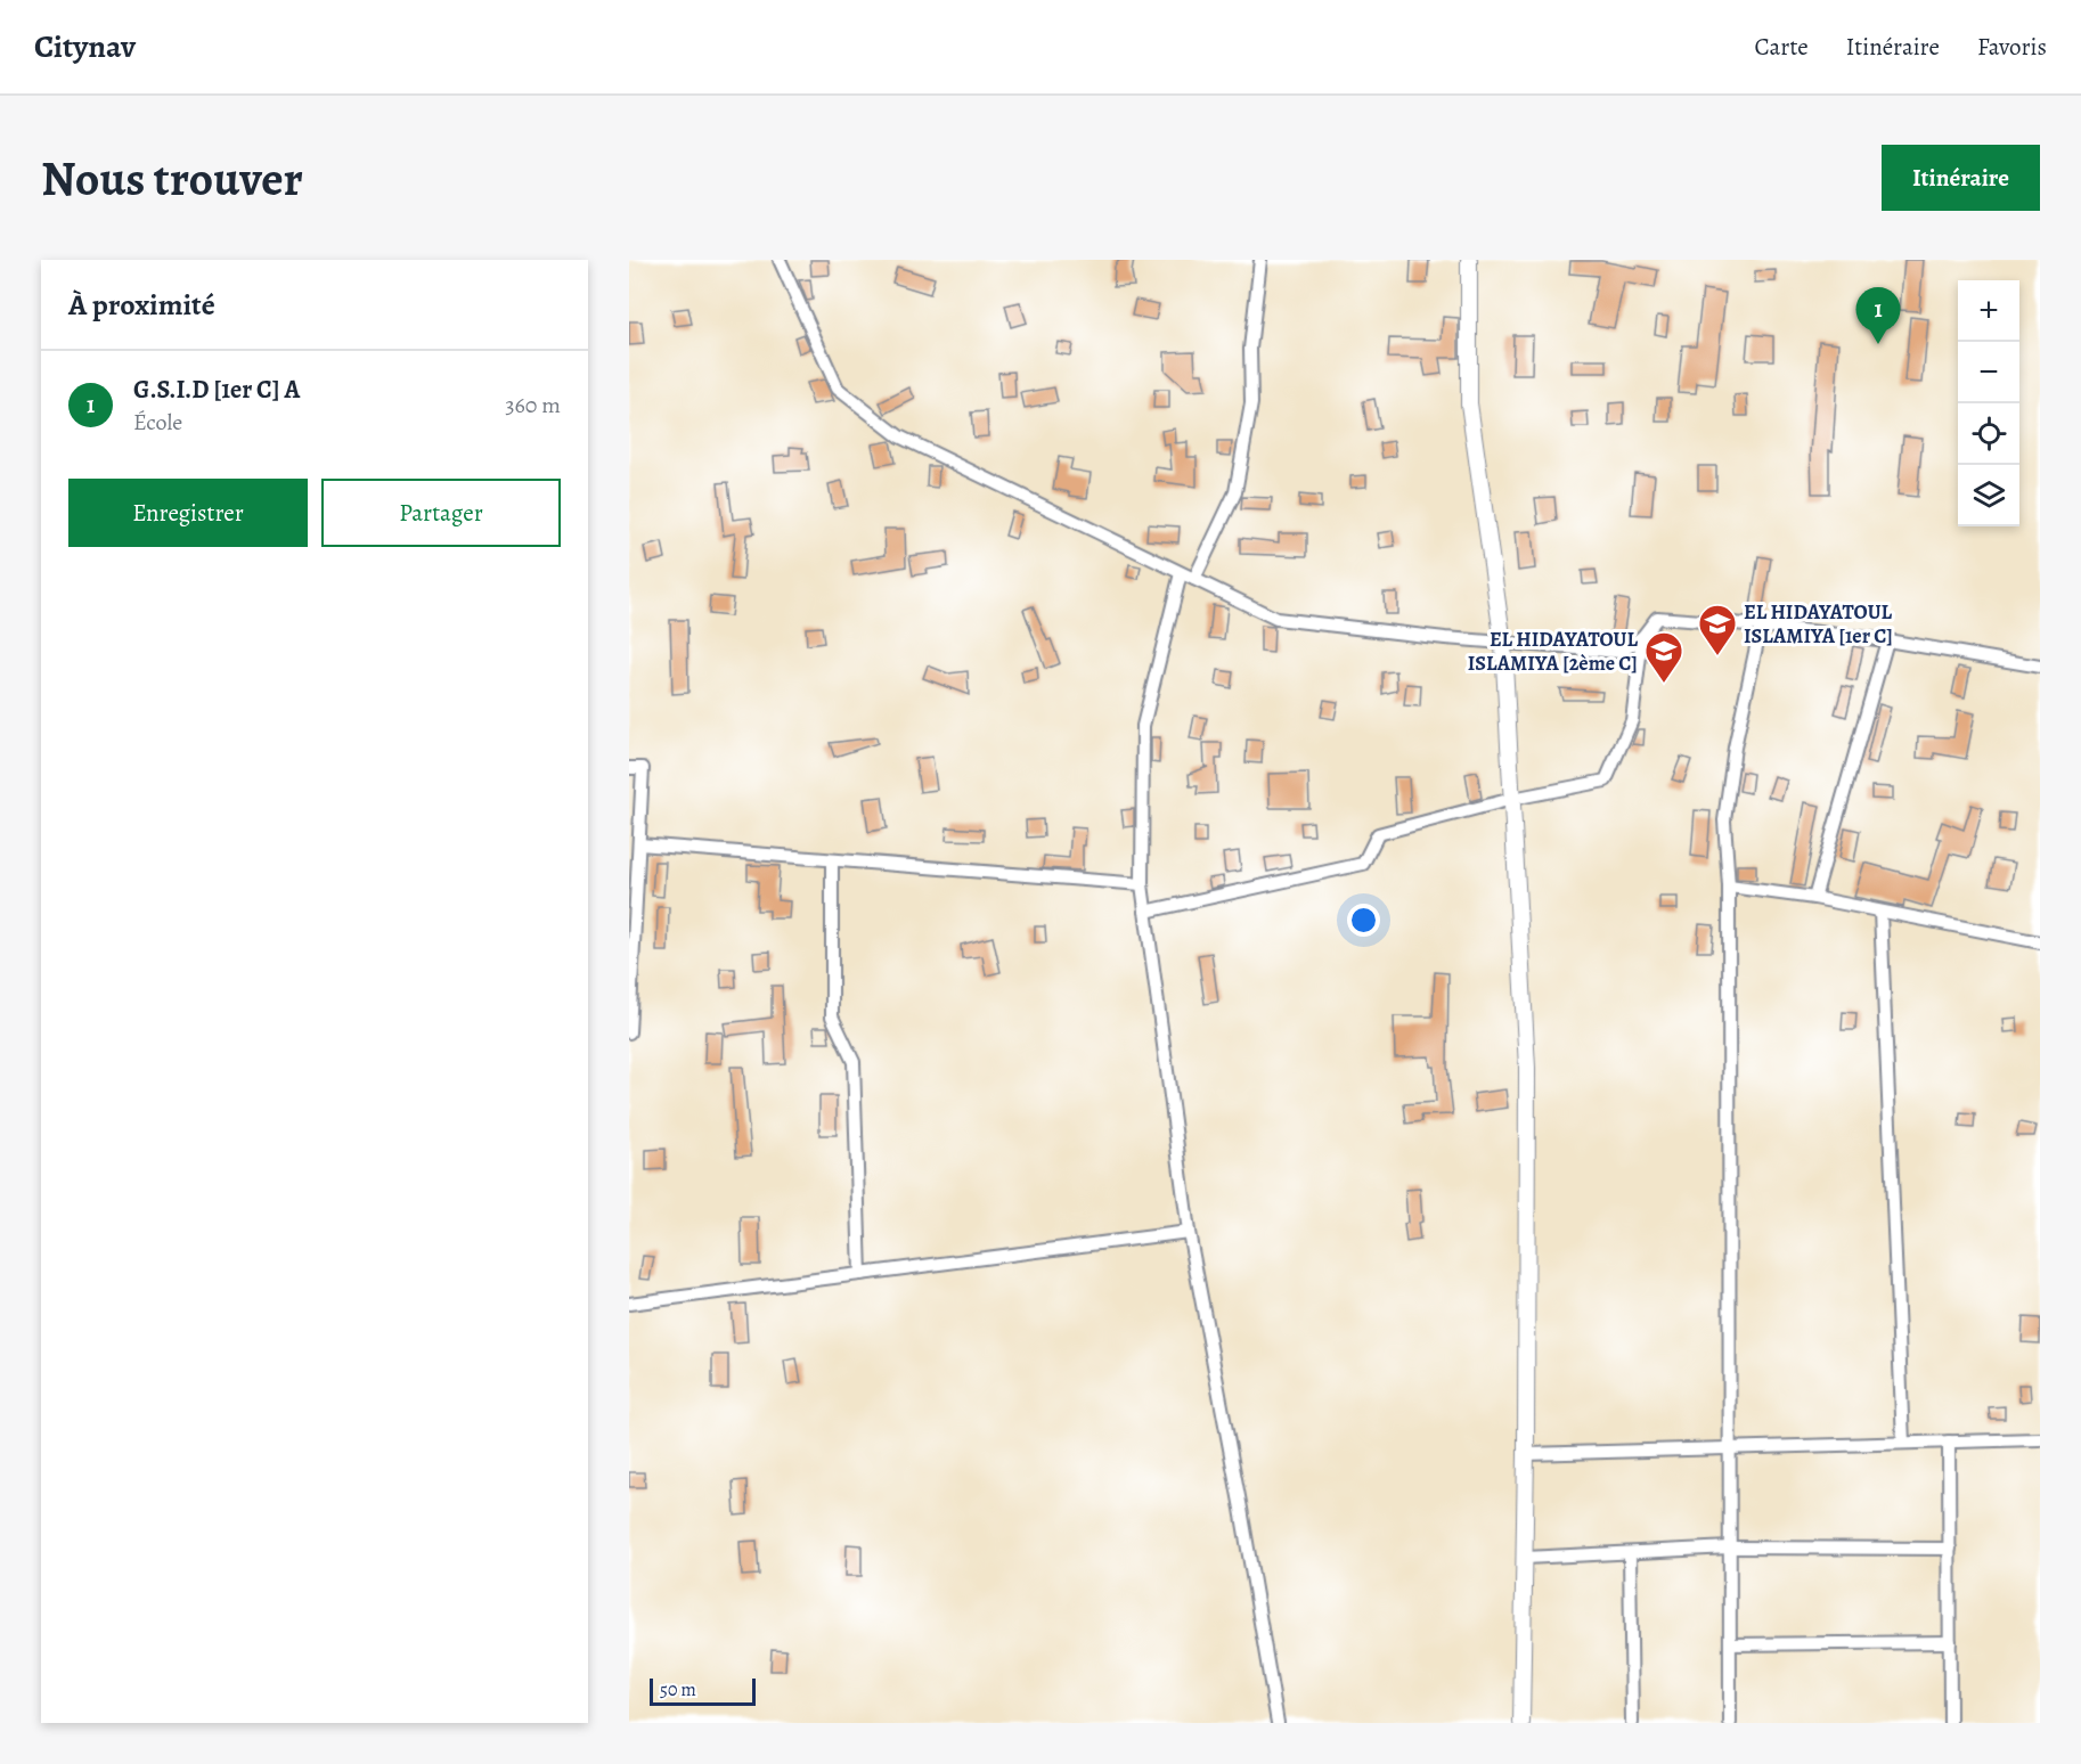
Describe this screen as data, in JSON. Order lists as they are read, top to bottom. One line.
{"places":{"school or university":["EL HIDAYATOUL ISLAMIYA [1er C]","EL HIDAYATOUL ISLAMIYA [2ème C]"]},"scale_bar":"50 m","page":{"header":"Citynav","nav":["Carte","Itinéraire","Favoris"],"buttons":["Itinéraire",["Enregistrer","Partager"]],"title":"Nous trouver","heading":"À proximité","map_buttons":["+","−"],"pins":"1","list":[{"mark":"1","name":"G.S.I.D [1er C] A","note":"École","value":"360 m"}],"scale":"50 m"}}
